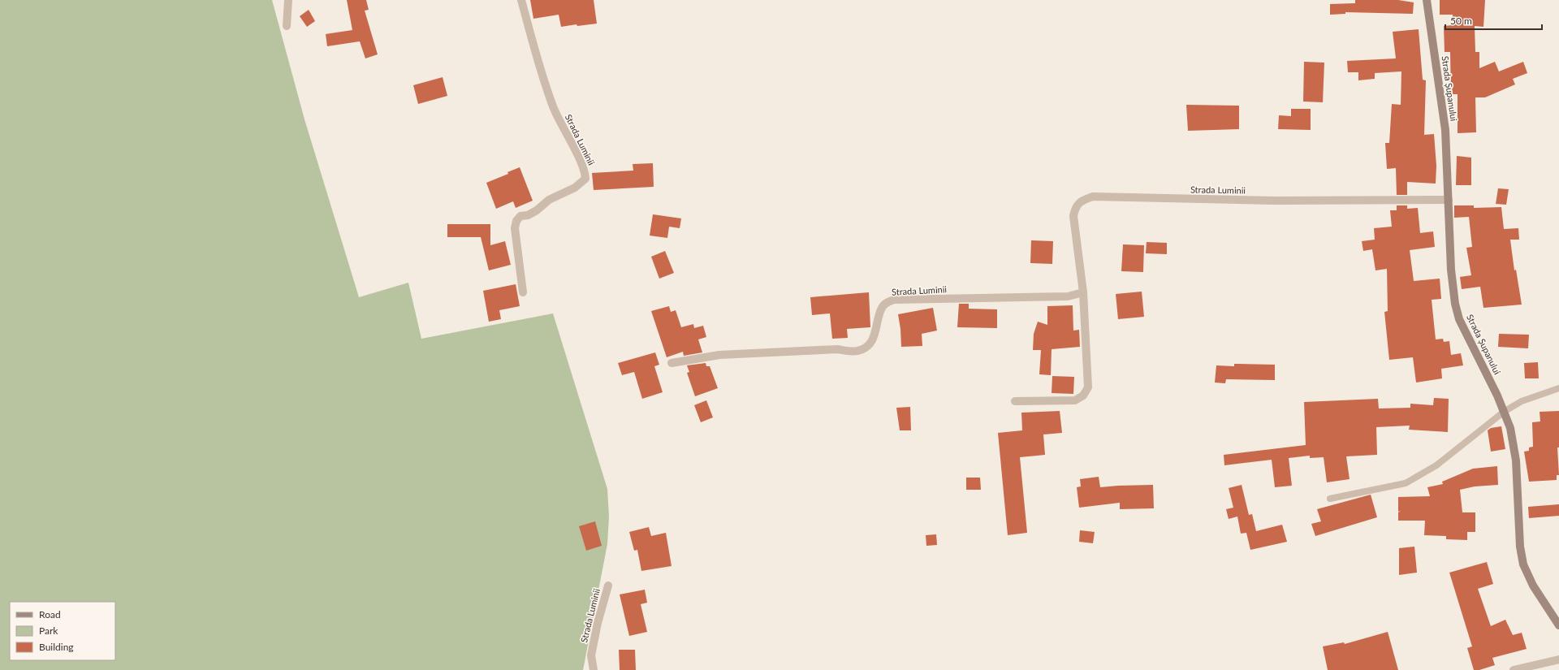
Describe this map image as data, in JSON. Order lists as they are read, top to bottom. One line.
{"streets":{"street":["Strada Șupanului","Strada Luminii"]},"crossings":[["Strada Șupanului","Strada Luminii"]],"legend":["Road","Park","Building"],"scale_bar":"50 m"}
